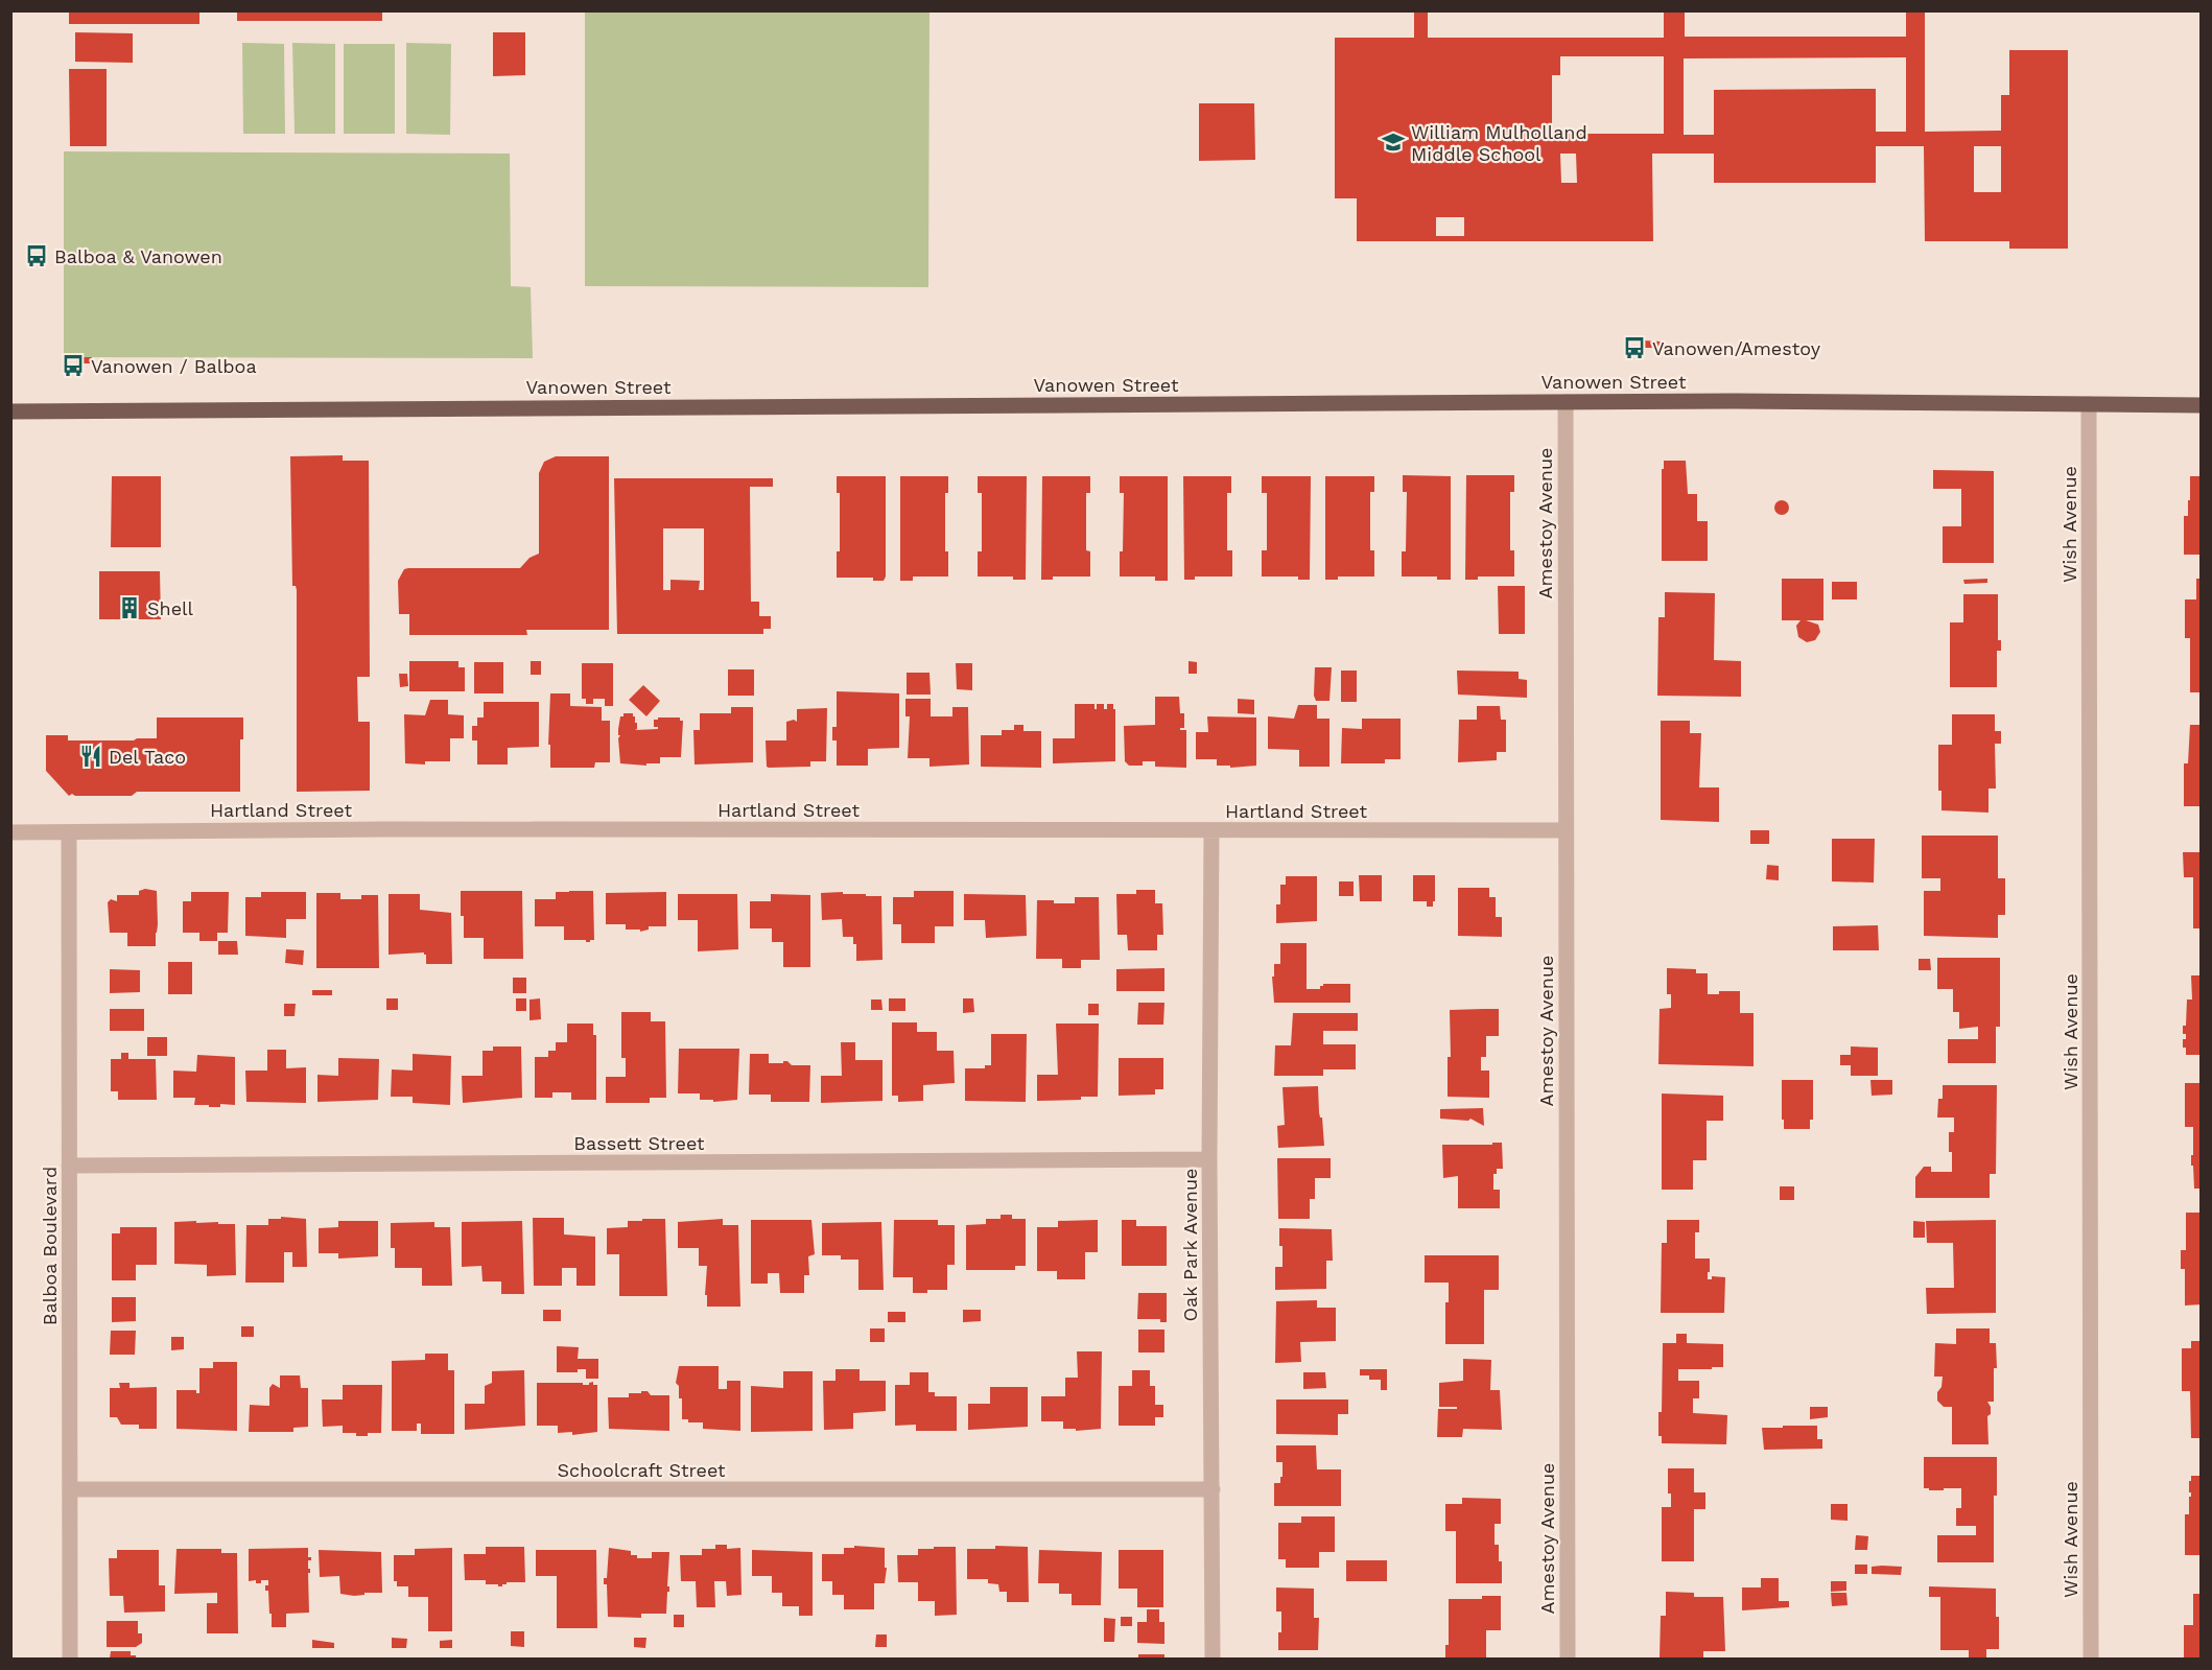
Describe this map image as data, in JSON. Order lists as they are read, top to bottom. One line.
{"streets":{"main road":["Vanowen Street"],"street":["Amestoy Avenue","Wish Avenue","Hartland Street","Bassett Street","Oak Park Avenue","Balboa Boulevard","Schoolcraft Street"]},"crossings":[["Vanowen Street","Amestoy Avenue"],["Vanowen Street","Wish Avenue"],["Amestoy Avenue","Hartland Street"],["Hartland Street","Oak Park Avenue"],["Hartland Street","Balboa Boulevard"],["Bassett Street","Oak Park Avenue"],["Bassett Street","Balboa Boulevard"],["Oak Park Avenue","Schoolcraft Street"],["Balboa Boulevard","Schoolcraft Street"]],"places":{"school or university":["William Mulholland Middle School"],"bus stop":["Balboa & Vanowen","Vanowen/Amestoy","Vanowen / Balboa"],"building":["Shell"],"restaurant":["Del Taco"]}}
